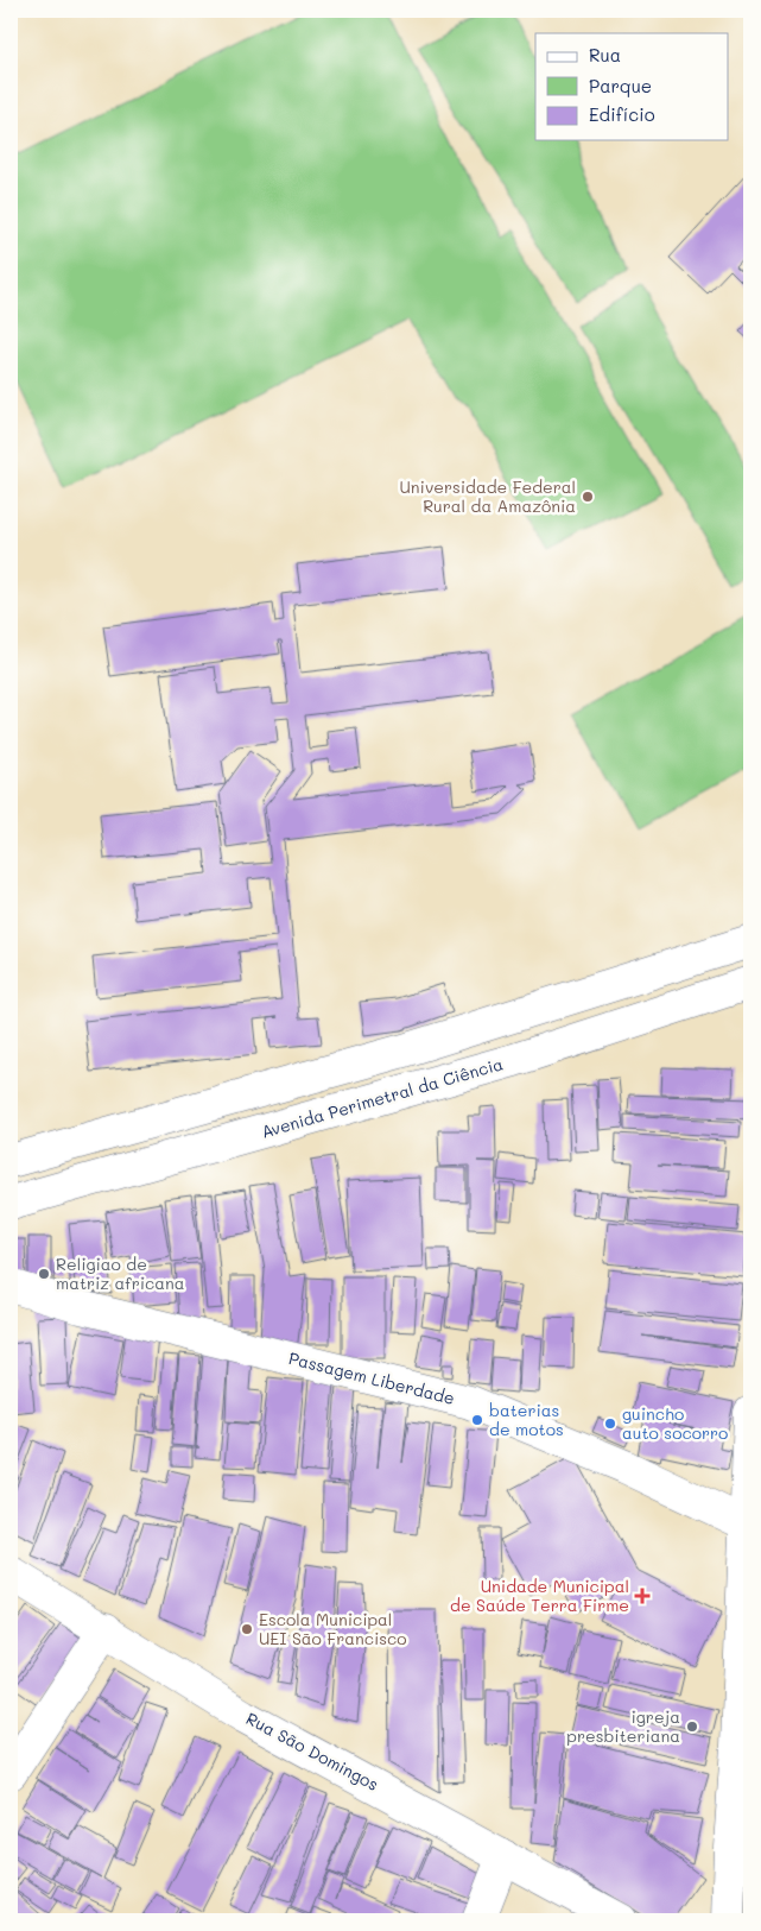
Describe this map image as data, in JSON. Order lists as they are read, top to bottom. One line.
{"streets":{"street":["Avenida Perimetral da Ciência","Passagem Liberdade","Rua São Domingos"]},"places":{"other":["Universidade Federal Rural da Amazônia","Religiao de matriz africana","baterias de motos","guincho auto socorro","Escola Municipal UEI São Francisco","igreja presbiteriana"],"health":["Unidade Municipal de Saúde Terra Firme"]},"legend":["Rua","Parque","Edifício"]}
